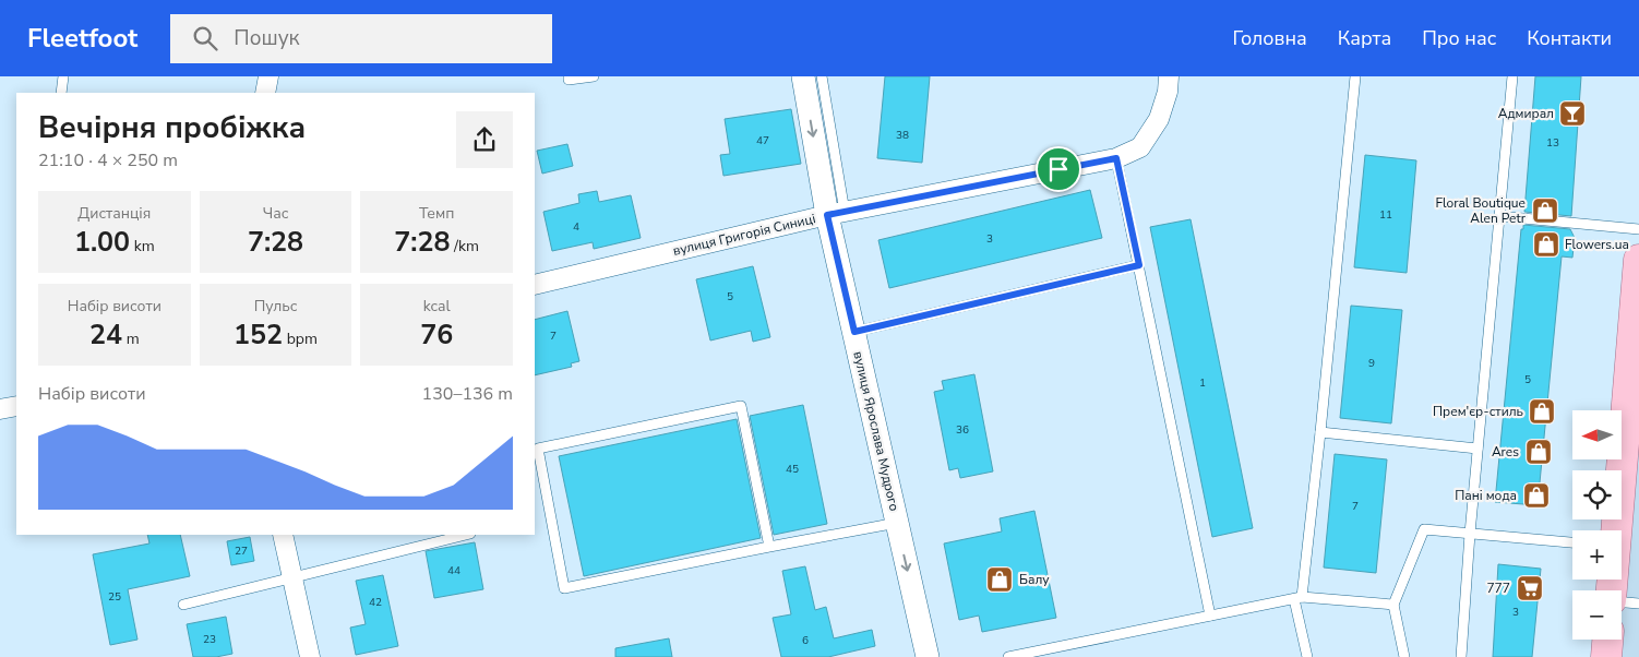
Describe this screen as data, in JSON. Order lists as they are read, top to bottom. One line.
{"streets":{"street":["вулиця Григорія Синиці","вулиця Ярослава Мудрого"]},"crossings":[["вулиця Григорія Синиці","вулиця Ярослава Мудрого"]],"one_way":["вулиця Ярослава Мудрого"],"places":{"bar":["Адмирал"],"shop":["Floral Boutique Alen Petr","Flowers.ua","Прем'єр-стиль","Ares","Пані мода","Балу"],"supermarket":["777"]},"house_numbers":["38","47","13","11","4","3","5","7","9","5","1","36","45","7","27","44","25","42","3","23","6"],"north":"left","page":{"header":"Fleetfoot","search":"Пошук","nav":["Головна","Карта","Про нас","Контакти"],"heading":["Вечірня пробіжка","21:10 · 4 × 250 m"],"stats":[["Дистанція","1.00 km"],["Час","7:28"],["Темп","7:28 /km"],["Набір висоти","24 m"],["Пульс","152 bpm"],["kcal","76"]],"chart":["Набір висоти","130–136 m"],"map_buttons":["+","−"]}}
